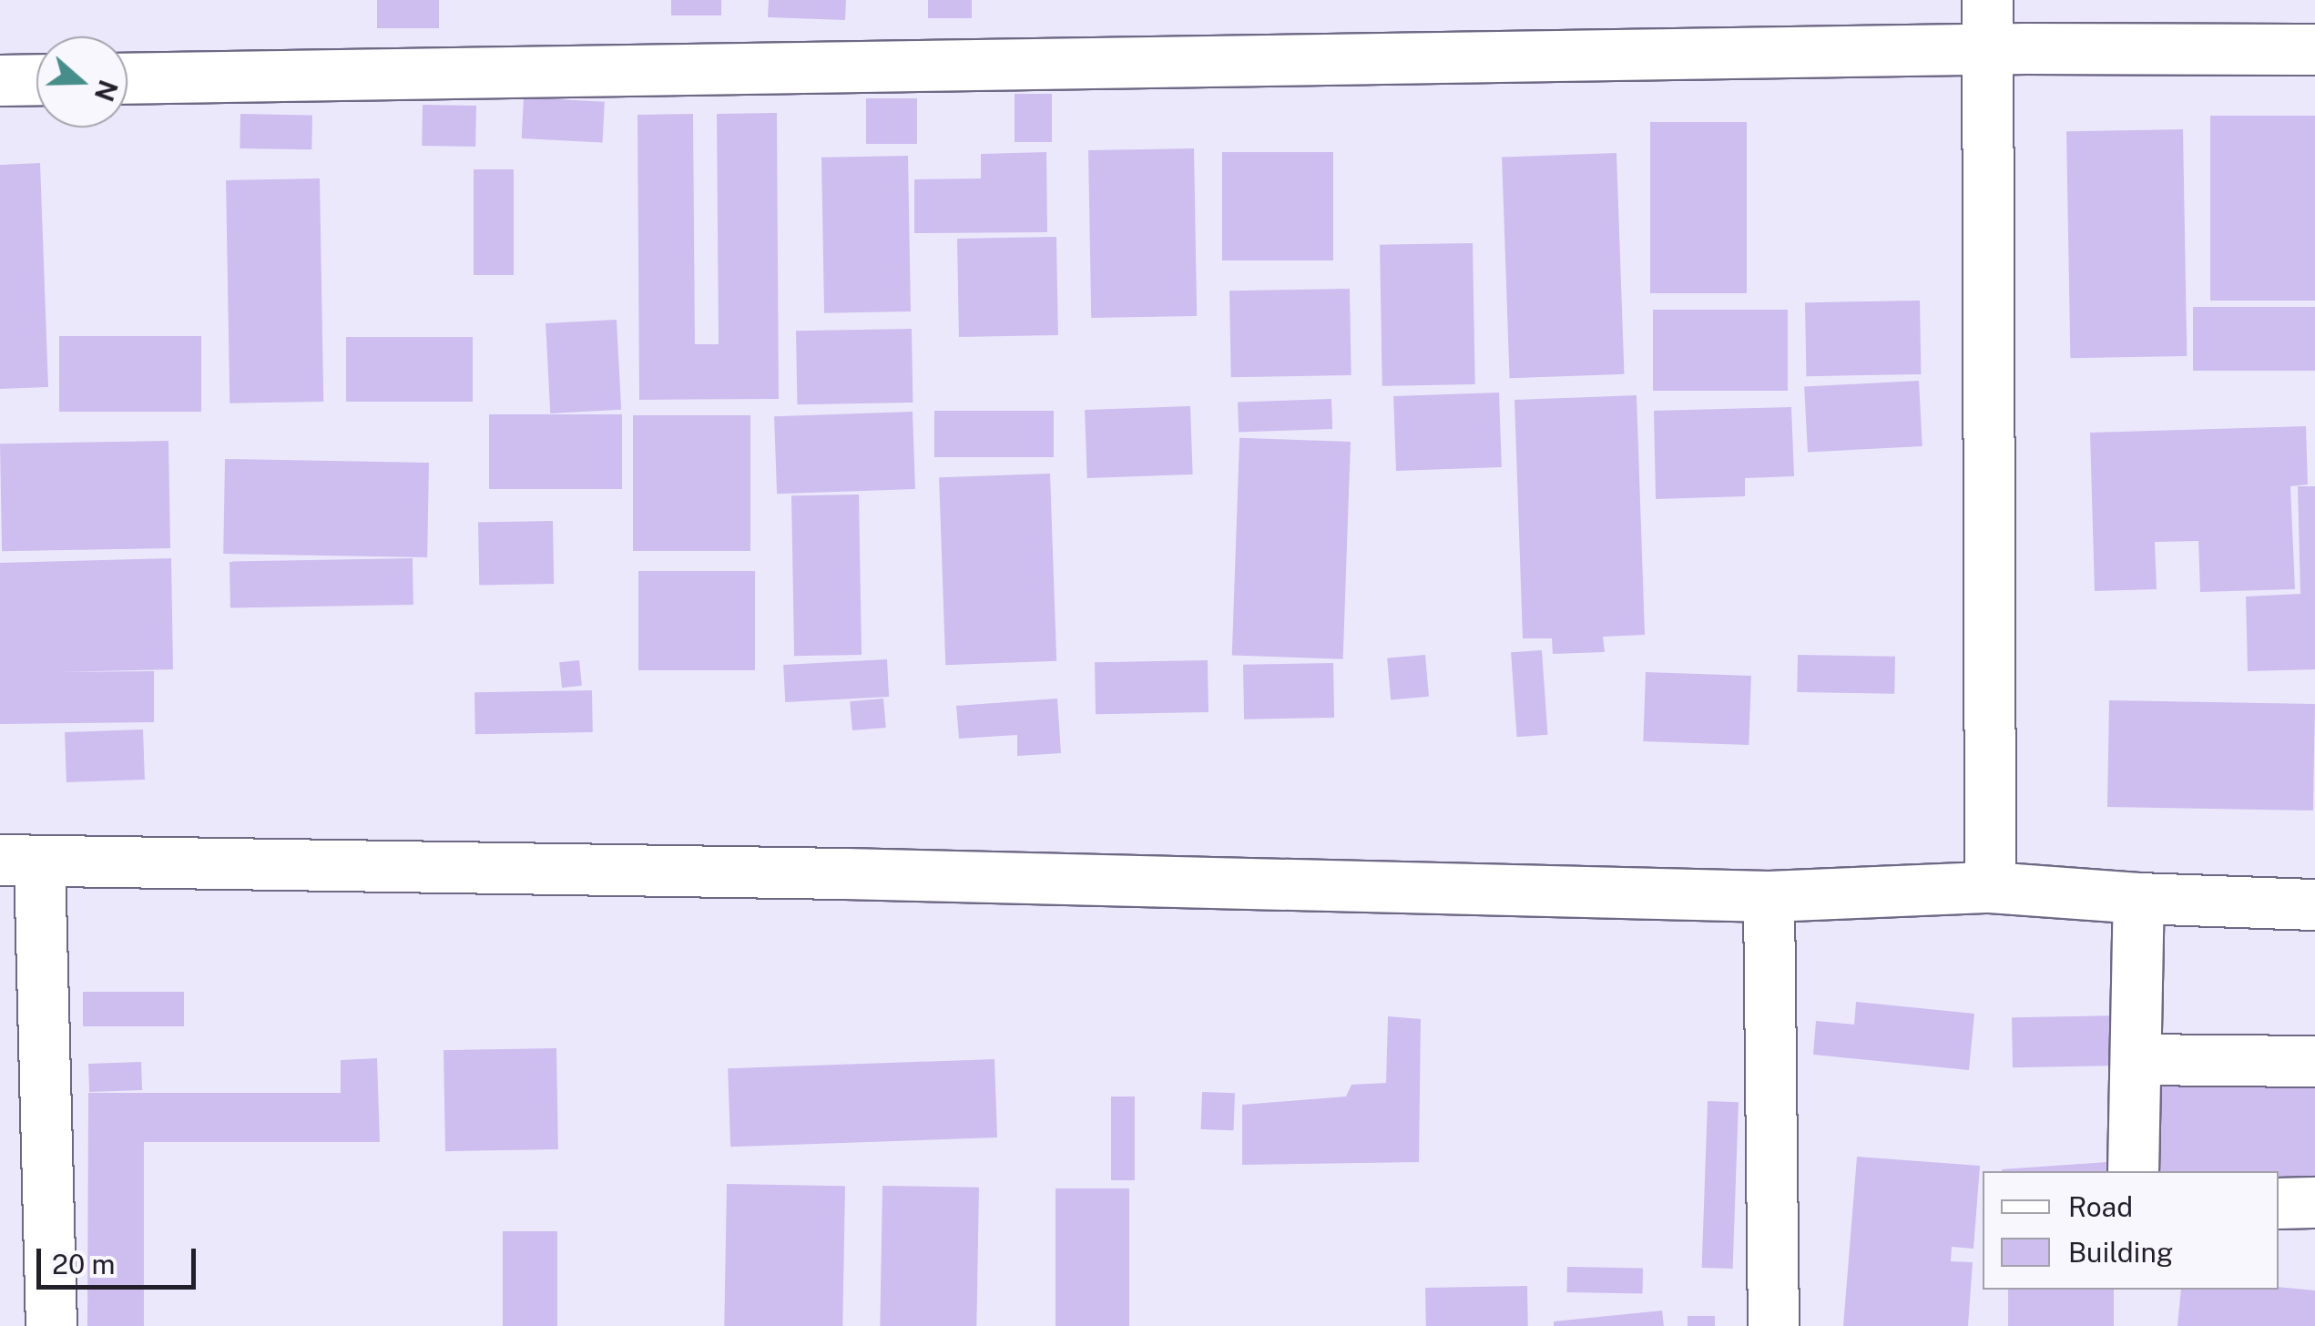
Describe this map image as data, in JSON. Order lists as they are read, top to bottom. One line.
{"legend":["Road","Building"],"scale_bar":"20 m","north":"right"}
